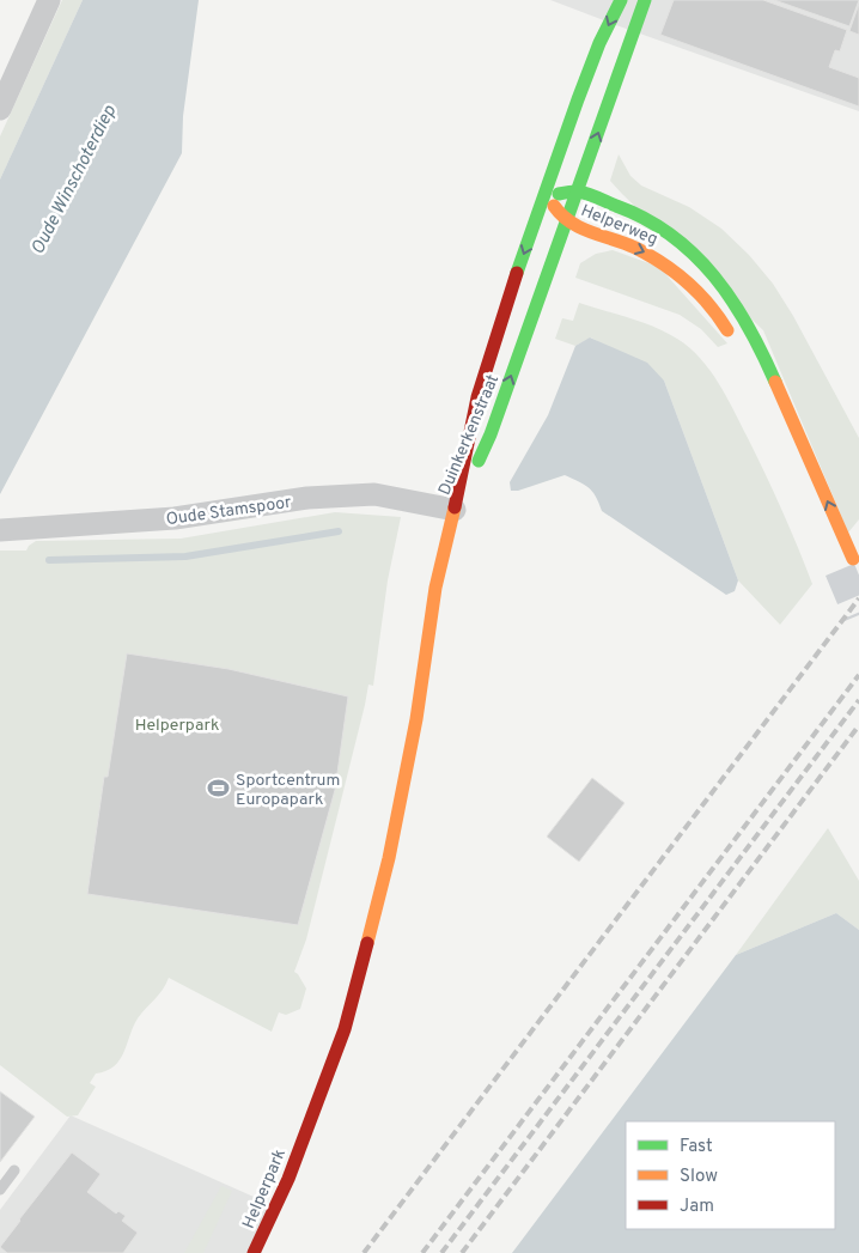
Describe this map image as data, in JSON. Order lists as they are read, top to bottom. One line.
{"streets":{"main road":["Helperweg","Duinkerkenstraat","Helperpark"],"street":["Oude Stamspoor"]},"crossings":[["Helperweg","Duinkerkenstraat"],["Duinkerkenstraat","Oude Stamspoor"],["Duinkerkenstraat","Helperpark"],["Oude Stamspoor","Helperpark"]],"water":["Oude Winschoterdiep"],"parks":["Helperpark"],"places":{"sports":["Sportcentrum Europapark"]},"legend":["Fast","Slow","Jam"]}
